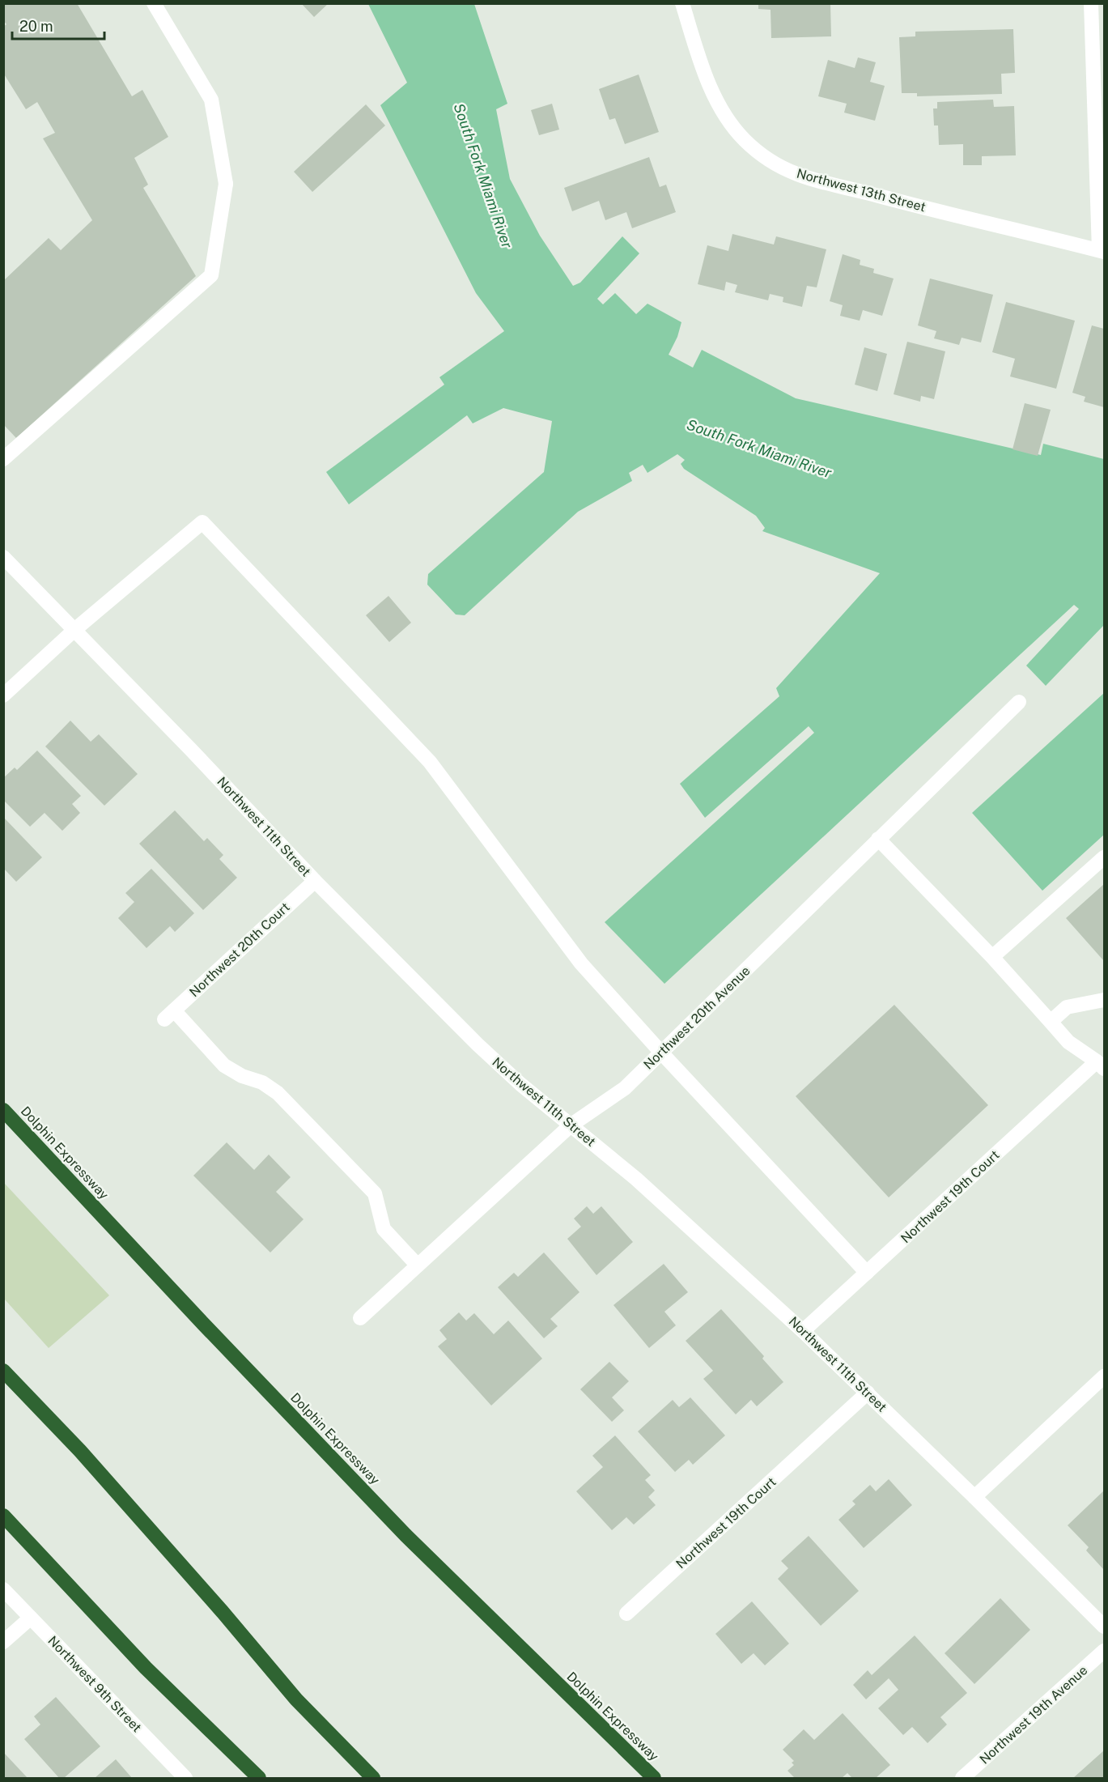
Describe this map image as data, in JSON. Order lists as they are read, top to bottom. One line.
{"streets":{"highway":["Dolphin Expressway"],"street":["Northwest 13th Street","Northwest 11th Street","Northwest 20th Court","Northwest 20th Avenue","Northwest 19th Court","Northwest 9th Street","Northwest 19th Avenue"]},"crossings":[["Northwest 11th Street","Northwest 20th Court"],["Northwest 11th Street","Northwest 20th Avenue"],["Northwest 11th Street","Northwest 19th Court"],["Northwest 20th Court","Northwest 20th Avenue"]],"water":["South Fork Miami River"],"scale_bar":"20 m"}
